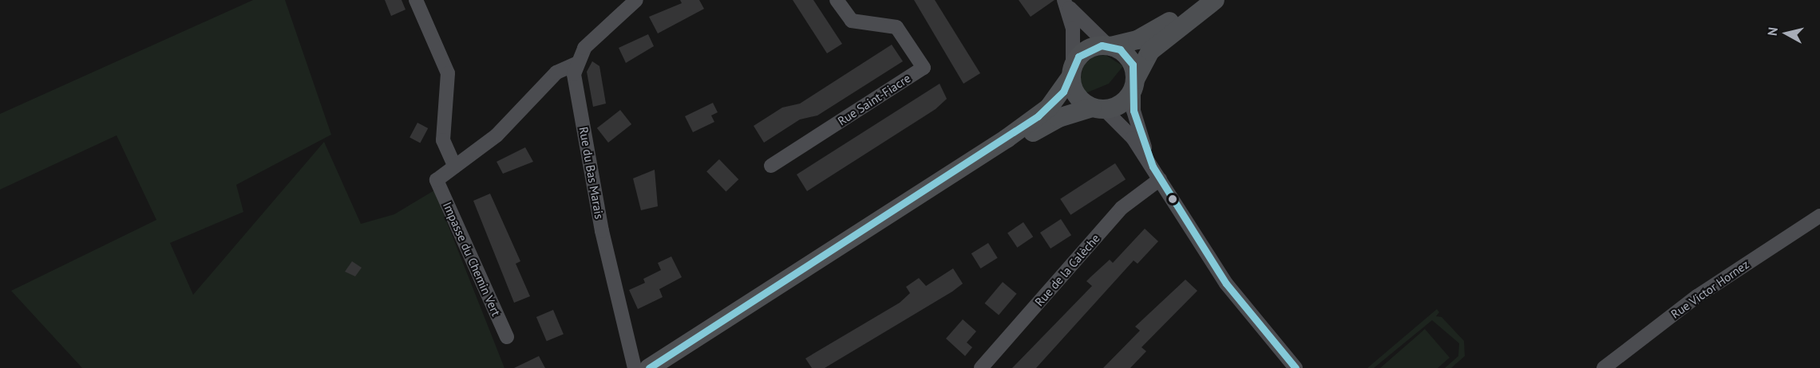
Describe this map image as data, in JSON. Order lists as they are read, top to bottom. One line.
{"streets":{"street":["Rue Saint-Fiacre","Rue du Bas Marais","Impasse du Chemin Vert","Rue de la Calèche","Rue Victor Hornez"]},"north":"left"}
